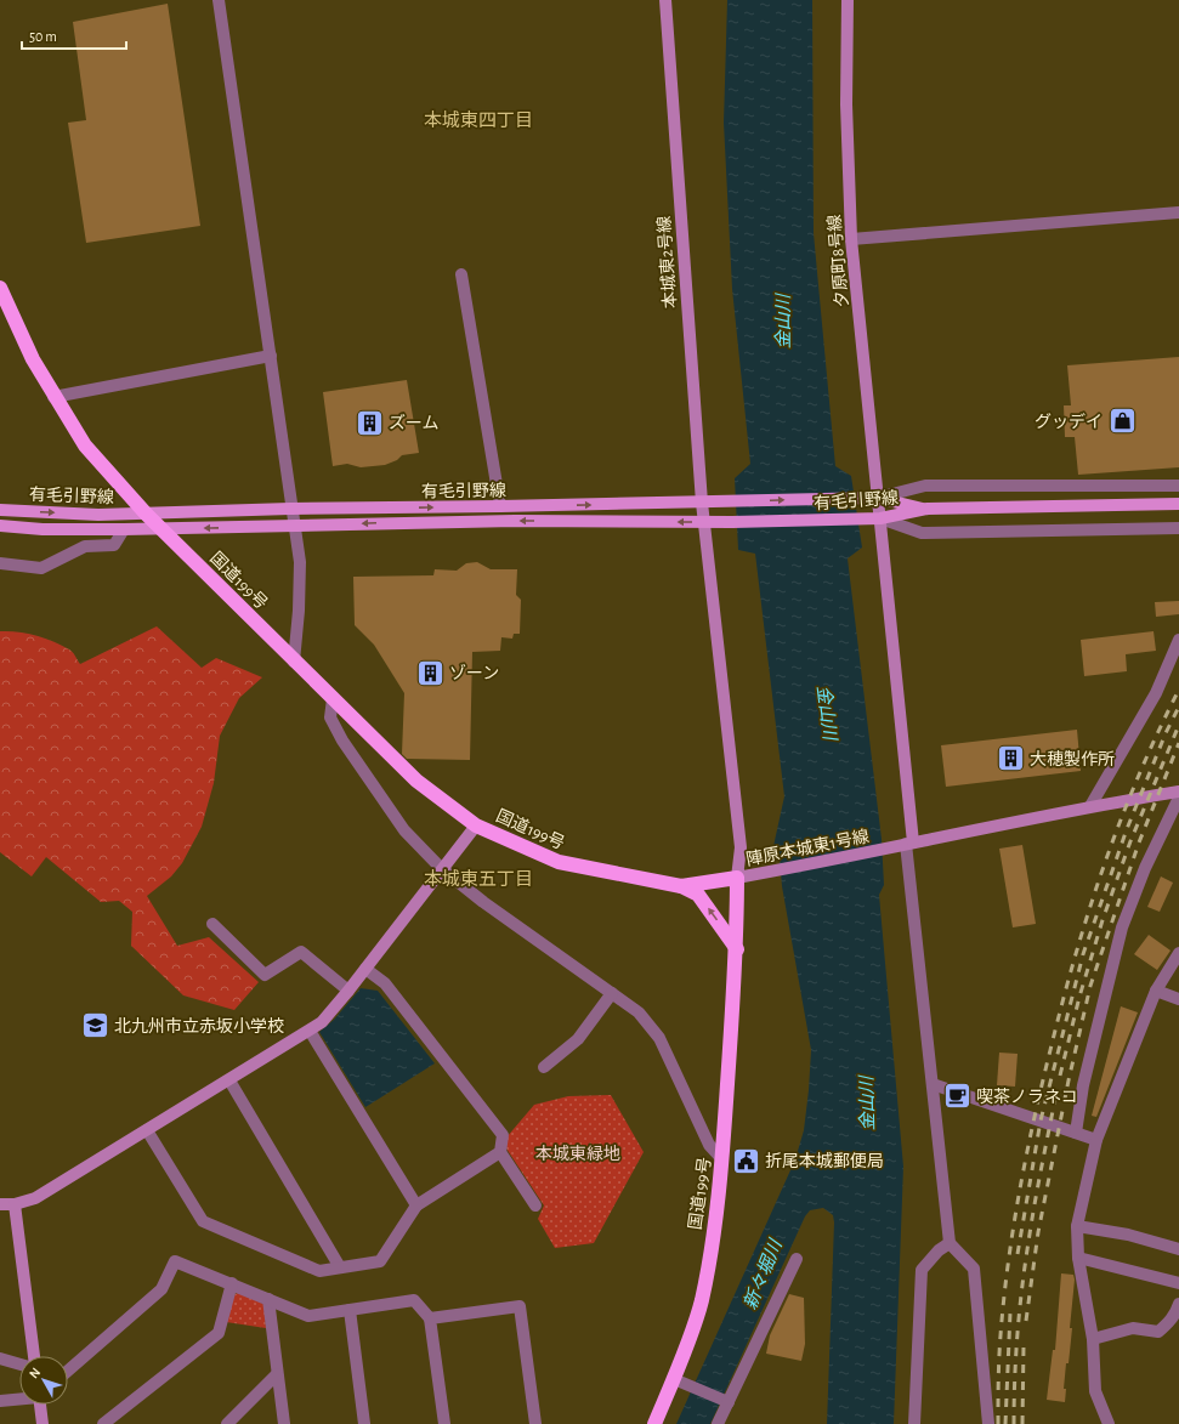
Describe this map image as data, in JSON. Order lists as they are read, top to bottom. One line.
{"streets":{"highway":["国道199号"],"main road":["有毛引野線"],"street":["夕原町8号線","本城東2号線","陣原本城東1号線"]},"crossings":[["夕原町8号線","有毛引野線"],["夕原町8号線","陣原本城東1号線"],["本城東2号線","有毛引野線"],["本城東2号線","陣原本城東1号線"],["有毛引野線","国道199号"],["有毛引野線","陣原本城東1号線"],["国道199号","陣原本城東1号線"]],"districts":["本城東四丁目","本城東五丁目"],"water":["金山川","新々堀川"],"parks":["本城東緑地"],"places":{"shop":["グッデイ"],"building":["ズーム","ゾーン","大穂製作所"],"school or university":["北九州市立赤坂小学校"],"cafe":["喫茶ノラネコ"],"public building":["折尾本城郵便局"]},"scale_bar":"50 m","north":"top left"}
